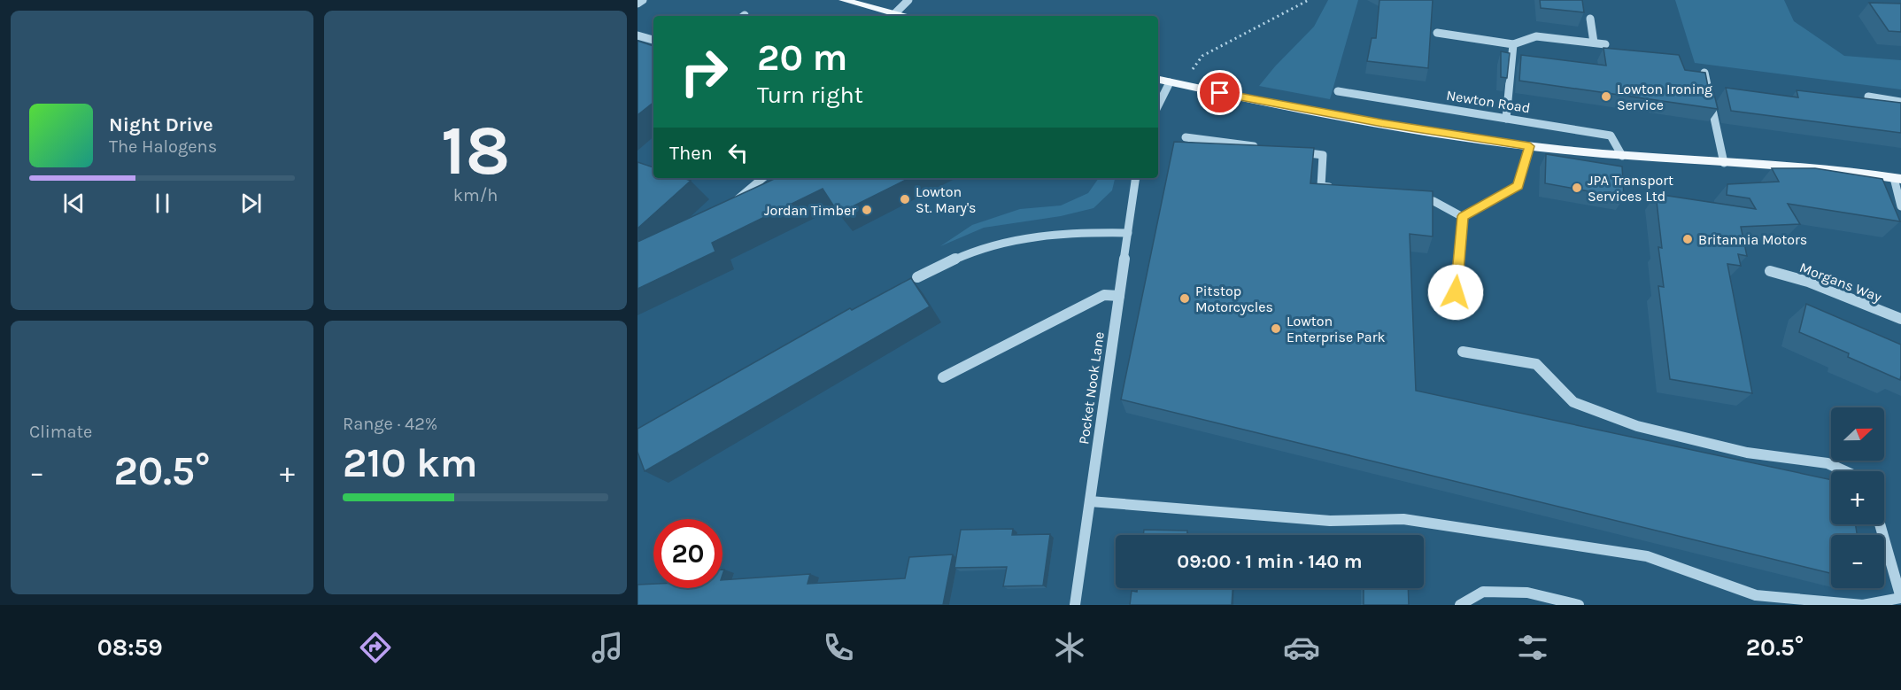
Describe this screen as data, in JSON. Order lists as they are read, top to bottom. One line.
{"streets":{"street":["Newton Road","Morgans Way","Pocket Nook Lane"]},"places":["Lowton Ironing Service","JPA Transport Services Ltd","Lowton St. Mary's","Jordan Timber","Britannia Motors","Pitstop Motorcycles","Lowton Enterprise Park"],"north":"right","page":{"tile":[["18","km/h"],"Climate",["Range · 42%","210 km"]],"turn":["20 m","Turn right"],"song":["Night Drive","The Halogens"],"then":"Then","map_buttons":["+","−"],"heat":["−","20.5°","+"],"limit":"20","trip":"09:00 · 1 min · 140 m","tabs":["08:59","20.5°"]}}
